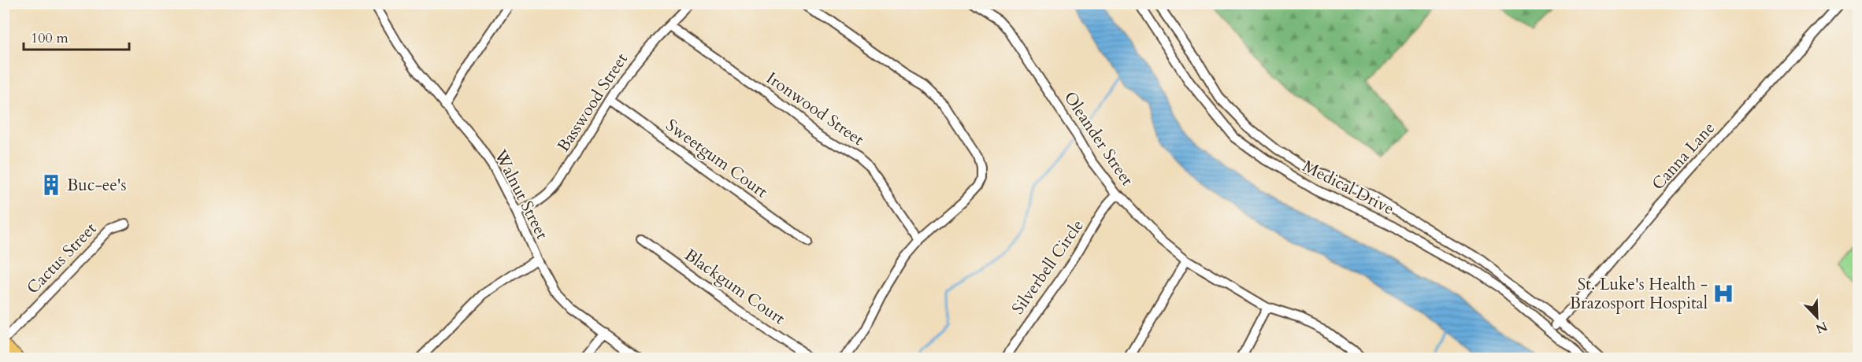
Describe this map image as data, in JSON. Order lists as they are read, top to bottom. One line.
{"streets":{"street":["Basswood Street","Ironwood Street","Oleander Street","Canna Lane","Sweetgum Court","Medical Drive","Walnut Street","Cactus Street","Silverbell Circle","Blackgum Court"]},"crossings":[["Basswood Street","Ironwood Street"],["Basswood Street","Sweetgum Court"],["Basswood Street","Walnut Street"],["Oleander Street","Silverbell Circle"],["Canna Lane","Medical Drive"]],"places":{"building":["Buc-ee's"],"hospital":["St. Luke's Health - Brazosport Hospital"]},"scale_bar":"100 m","north":"bottom right"}
